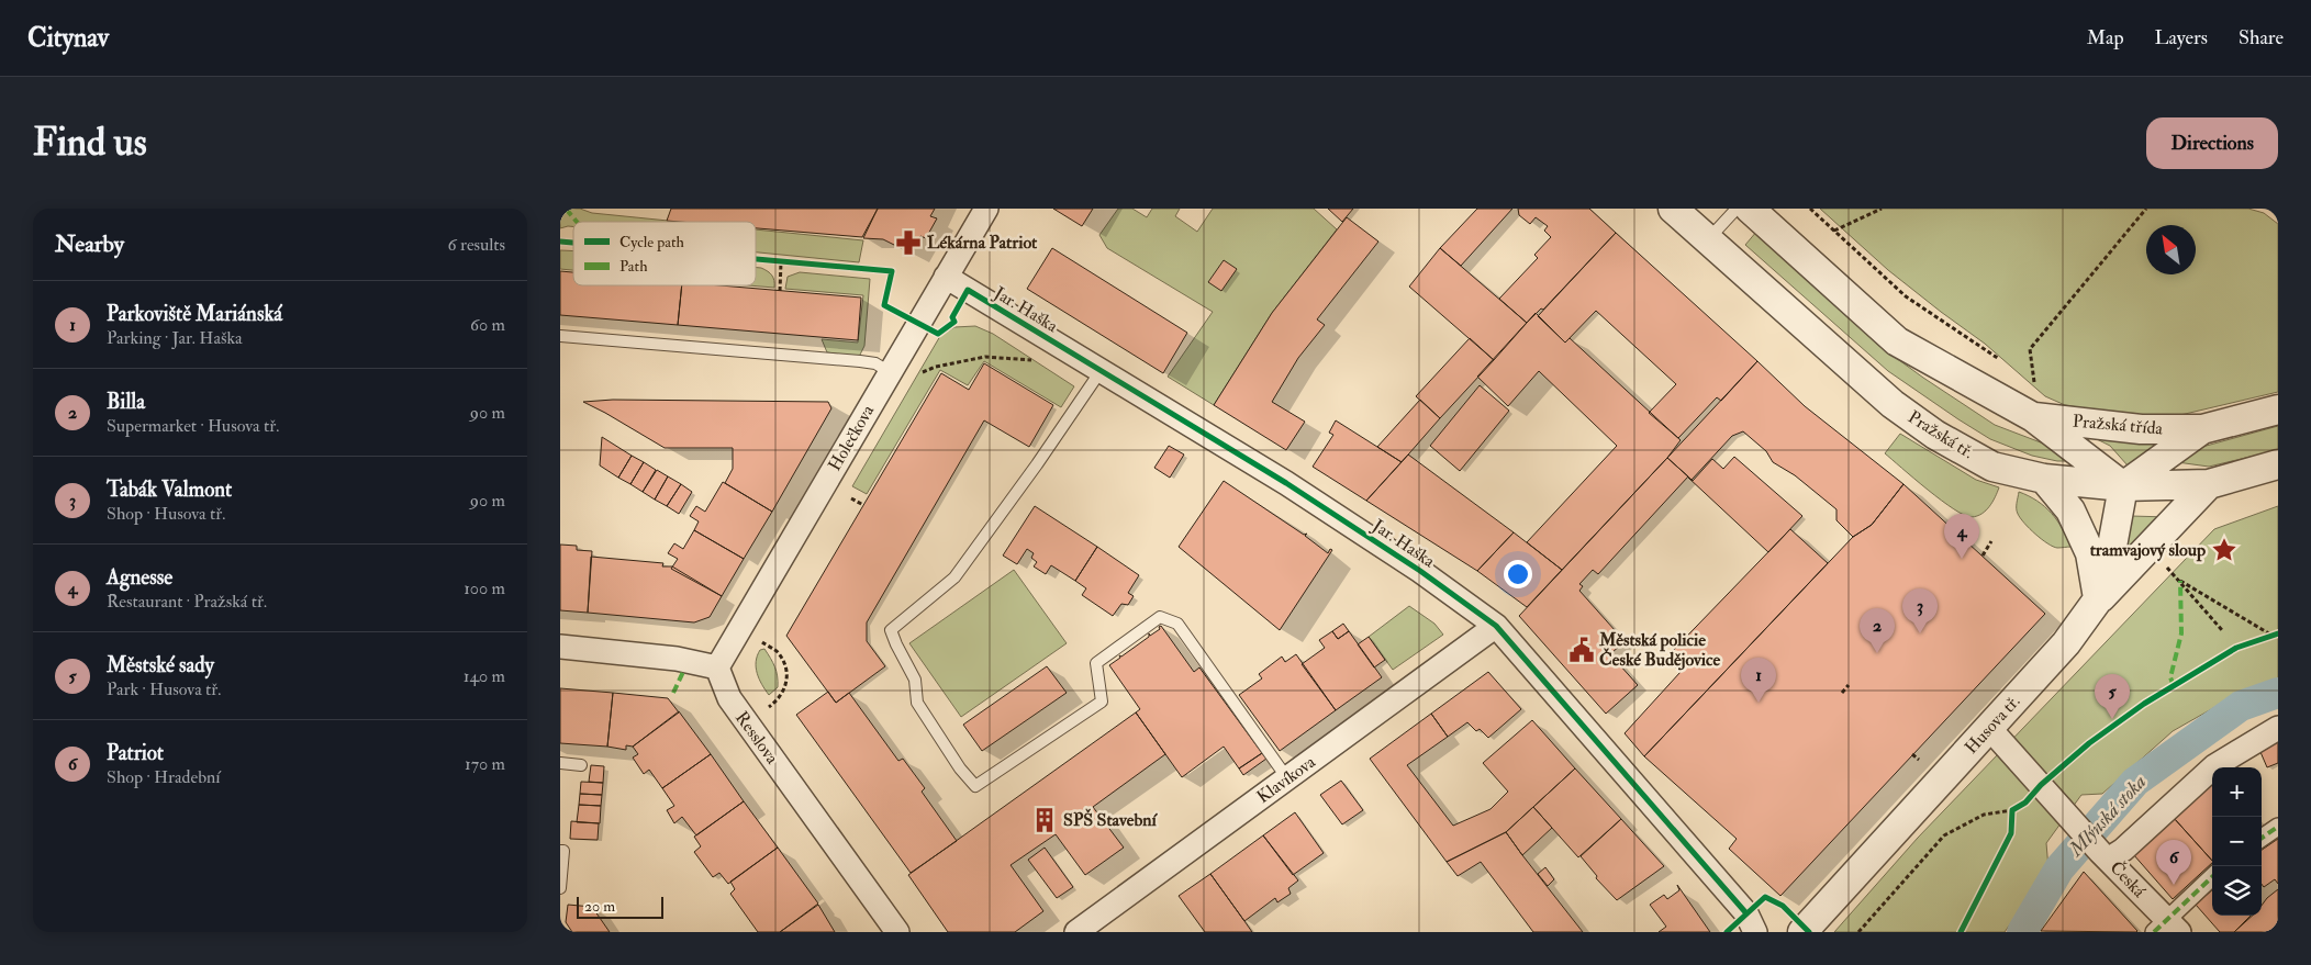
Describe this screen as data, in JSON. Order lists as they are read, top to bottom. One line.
{"streets":{"street":["Jar. Haška","Pražská třída","Pražská tř.","Holečkova","Husova tř.","Resslova","Klavíkova","Česká"]},"crossings":[["Jar. Haška","Holečkova"],["Jar. Haška","Klavíkova"],["Pražská tř.","Husova tř."],["Holečkova","Resslova"],["Husova tř.","Česká"]],"water":["Mlýnská stoka"],"places":{"pharmacy":["Lékárna Patriot"],"place":["tramvajový sloup"],"public building":["Městská policie České Budějovice"],"building":["SPŠ Stavební"]},"legend":["Cycle path","Path"],"scale_bar":"20 m","north":"top left","page":{"header":"Citynav","nav":["Map","Layers","Share"],"buttons":"Directions","title":"Find us","heading":["Nearby","6 results"],"list":[{"mark":"1","name":"Parkoviště Mariánská","note":"Parking · Jar. Haška","value":"60 m"},{"mark":"2","name":"Billa","note":"Supermarket · Husova tř.","value":"90 m"},{"mark":"3","name":"Tabák Valmont","note":"Shop · Husova tř.","value":"90 m"},{"mark":"4","name":"Agnesse","note":"Restaurant · Pražská tř.","value":"100 m"},{"mark":"5","name":"Městské sady","note":"Park · Husova tř.","value":"140 m"},{"mark":"6","name":"Patriot","note":"Shop · Hradební","value":"170 m"}],"pins":["4","3","2","1","5","6"],"map_buttons":["+","−"],"scale":"20 m"}}
